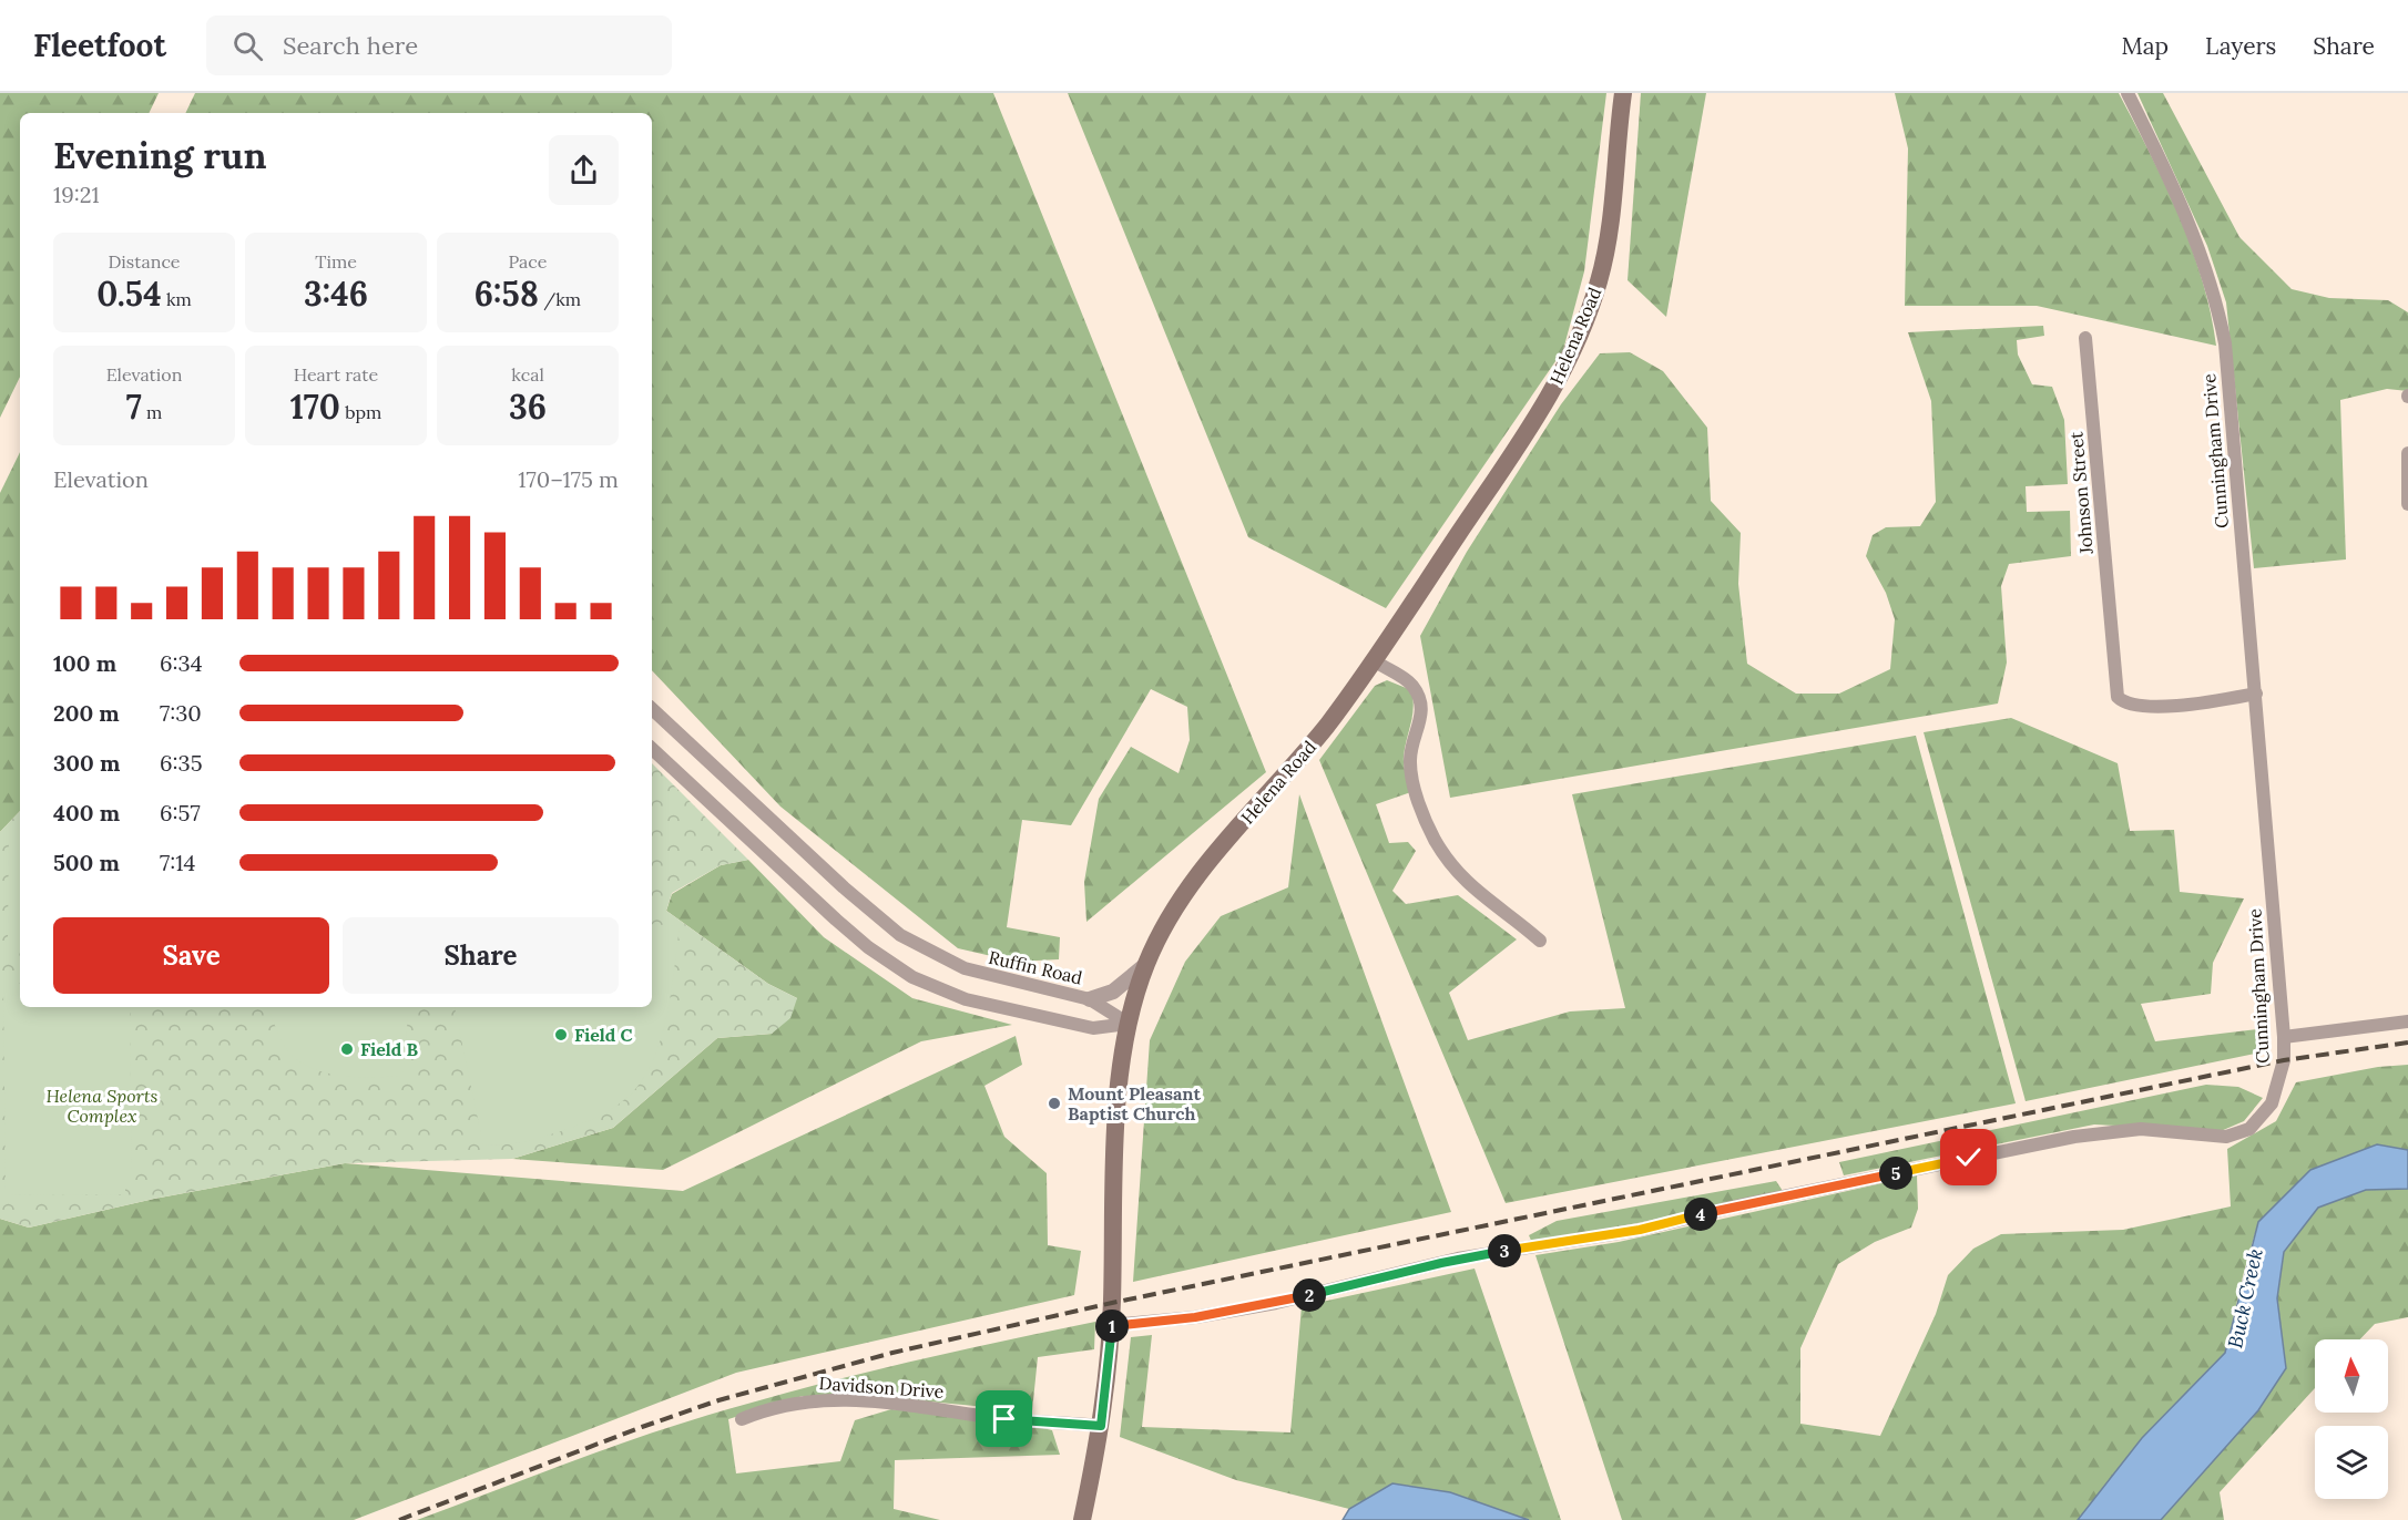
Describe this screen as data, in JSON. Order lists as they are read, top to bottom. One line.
{"streets":{"main road":["Helena Road"],"street":["Cunningham Drive","Johnson Street","Ruffin Road","Davidson Drive"]},"crossings":[["Helena Road","Cunningham Drive"],["Helena Road","Ruffin Road"],["Helena Road","Davidson Drive"],["Cunningham Drive","Johnson Street"]],"water":["Buck Creek"],"parks":["Helena Sports Complex"],"places":["Field C","Field B","Mount Pleasant Baptist Church"],"north":"top","page":{"header":"Fleetfoot","search":"Search here","nav":["Map","Layers","Share"],"heading":["Evening run","19:21"],"stats":[["Distance","0.54 km"],["Time","3:46"],["Pace","6:58 /km"],["Elevation","7 m"],["Heart rate","170 bpm"],["kcal","36"]],"chart":["Elevation","170–175 m"],"list":[{"name":"100 m","note":"6:34"},{"name":"200 m","note":"7:30"},{"name":"300 m","note":"6:35"},{"name":"400 m","note":"6:57"},{"name":"500 m","note":"7:14"}],"buttons":["Save","Share"],"pins":["5","4","3","2","1"]}}
